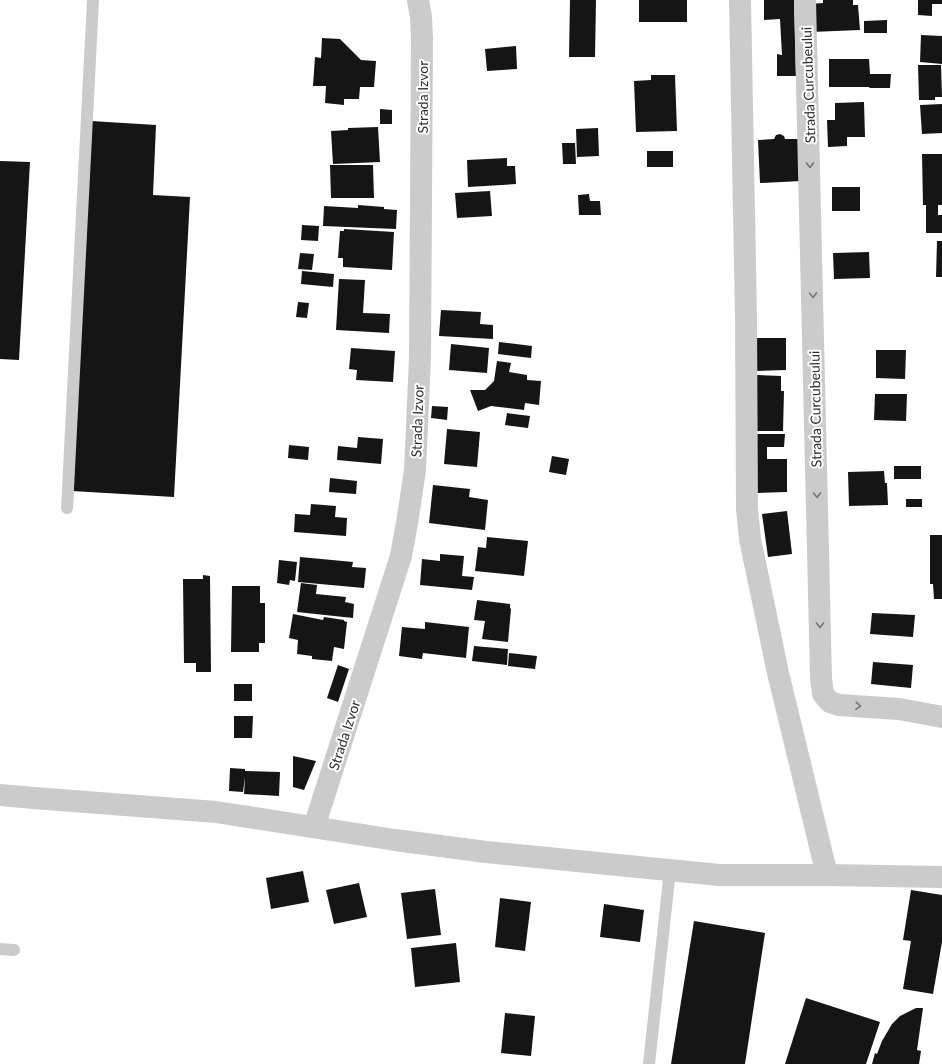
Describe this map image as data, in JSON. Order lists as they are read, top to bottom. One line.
{"streets":{"street":["Strada Curcubeului","Strada Izvor"]}}
